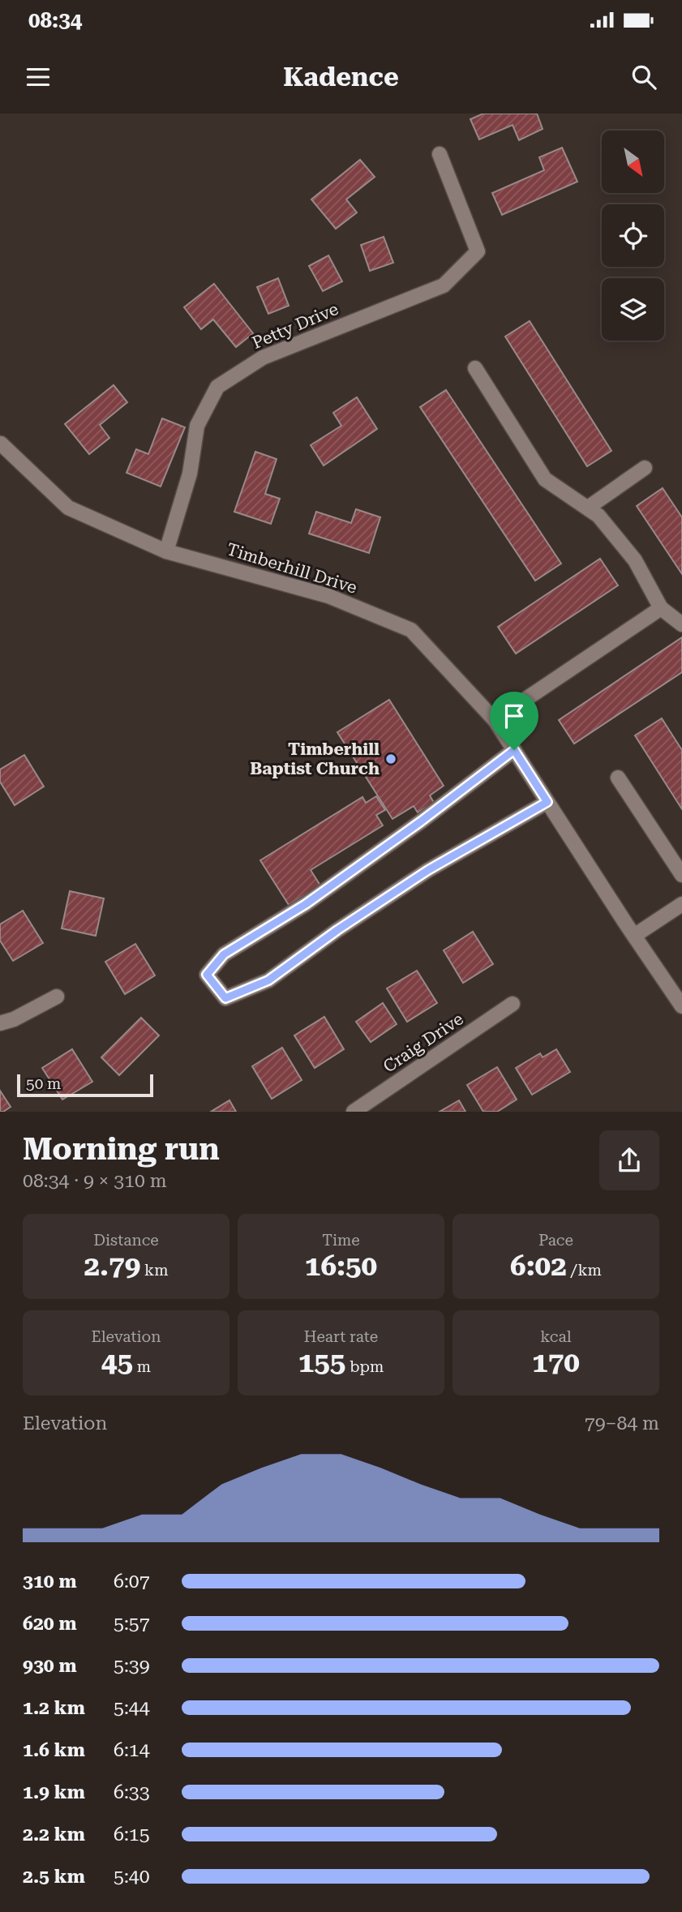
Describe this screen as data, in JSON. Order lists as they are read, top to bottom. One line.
{"streets":{"street":["Petty Drive","Timberhill Drive","Craig Drive"]},"crossings":[["Petty Drive","Timberhill Drive"]],"places":["Timberhill Baptist Church"],"scale_bar":"50 m","north":"bottom right","page":{"status":"08:34","header":"Kadence","scale":"50 m","heading":["Morning run","08:34 · 9 × 310 m"],"stats":[["Distance","2.79 km"],["Time","16:50"],["Pace","6:02 /km"],["Elevation","45 m"],["Heart rate","155 bpm"],["kcal","170"]],"chart":["Elevation","79–84 m"],"list":[{"name":"310 m","note":"6:07"},{"name":"620 m","note":"5:57"},{"name":"930 m","note":"5:39"},{"name":"1.2 km","note":"5:44"},{"name":"1.6 km","note":"6:14"},{"name":"1.9 km","note":"6:33"},{"name":"2.2 km","note":"6:15"},{"name":"2.5 km","note":"5:40"}]}}
